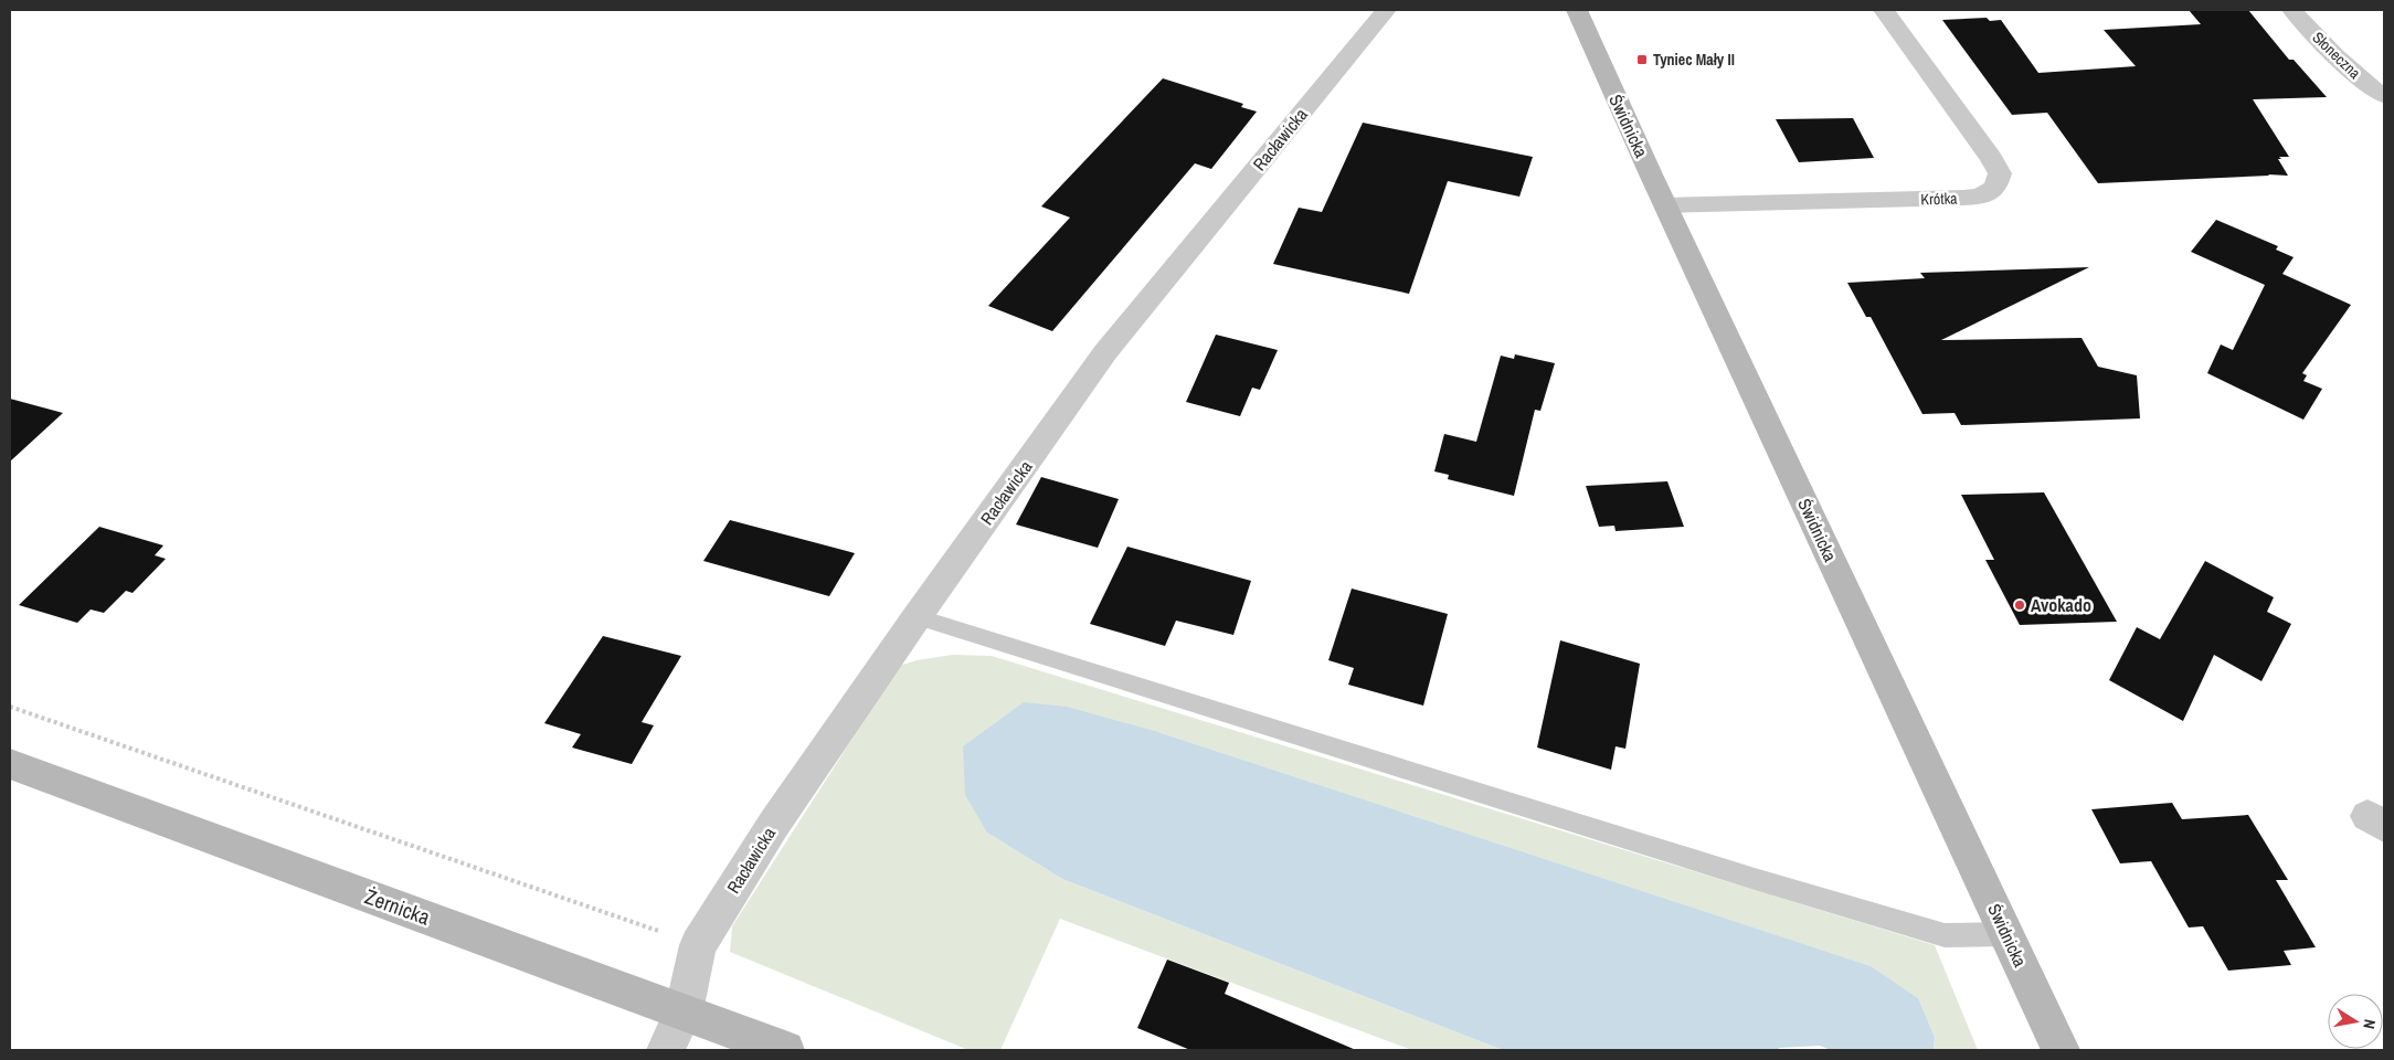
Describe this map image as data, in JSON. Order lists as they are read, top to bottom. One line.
{"streets":{"street":["Słoneczna","Świdnicka","Racławicka","Krótka","Żernicka"]},"crossings":[["Świdnicka","Krótka"],["Racławicka","Żernicka"]],"places":{"transit":["Tyniec Mały II"],"other":["Avokado"]},"north":"right"}
